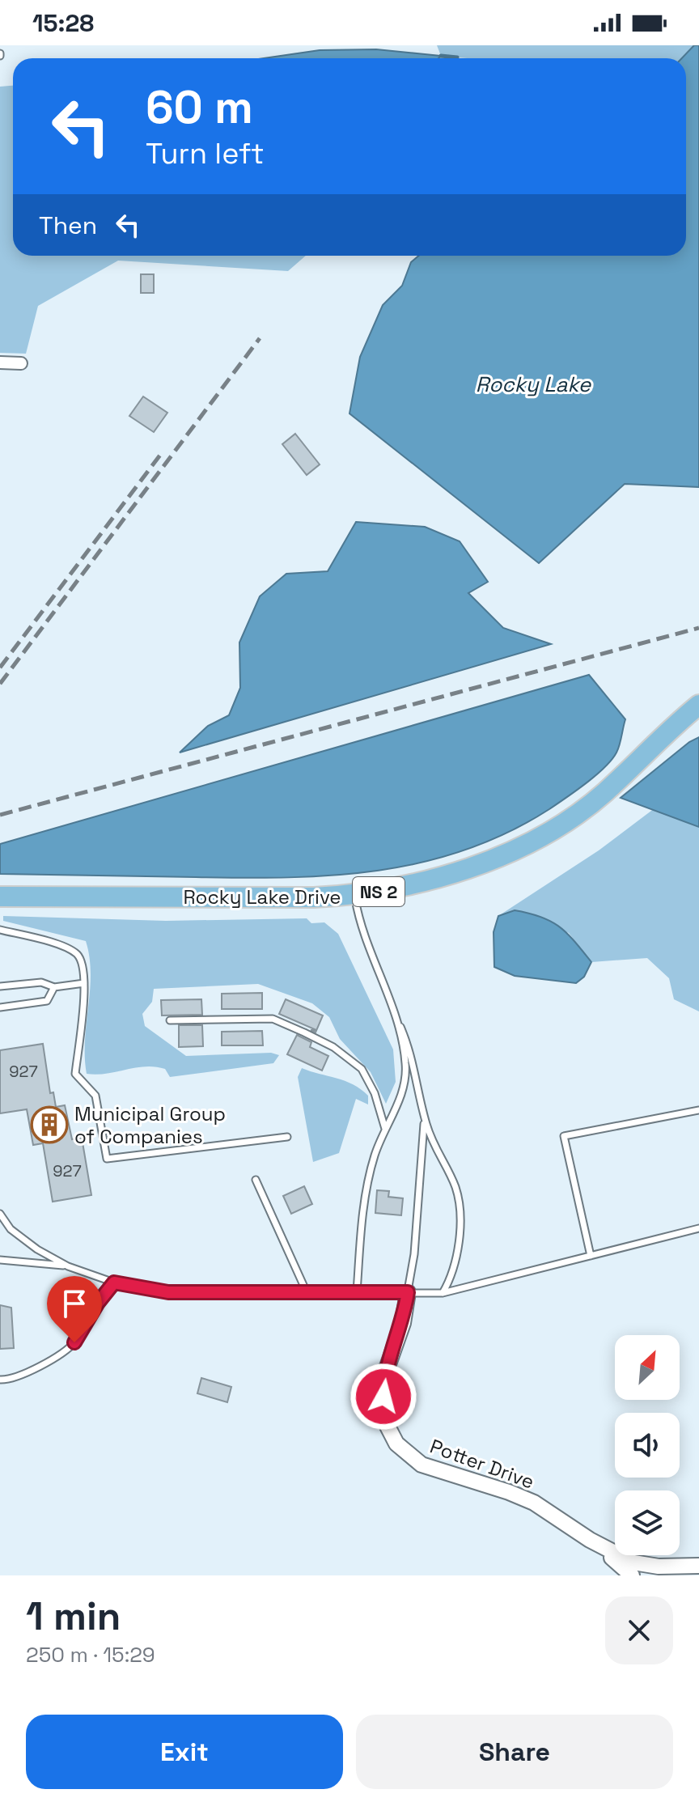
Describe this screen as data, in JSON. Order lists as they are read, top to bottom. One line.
{"streets":{"main road":["NS 2","Rocky Lake Drive"],"street":["Potter Drive"]},"water":["Rocky Lake"],"places":{"building":["Municipal Group of Companies"]},"house_numbers":["927","927"],"north":"top right","page":{"status":"15:28","turn":["60 m","Turn left"],"then":"Then","heading":["1 min","250 m · 15:29"],"buttons":["Exit","Share"]}}
